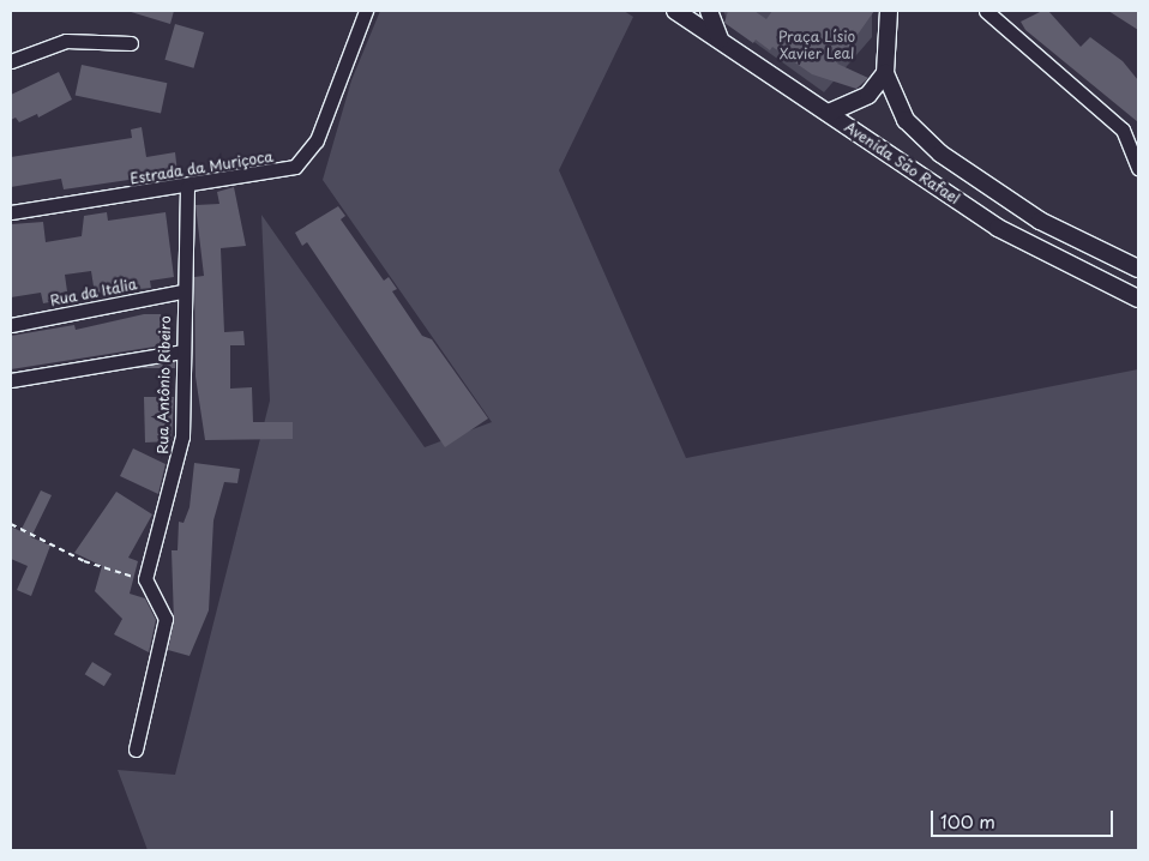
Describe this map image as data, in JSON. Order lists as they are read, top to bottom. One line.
{"streets":{"main road":["Avenida São Rafael"],"street":["Estrada da Muriçoca","Rua da Itália","Rua Antônio Ribeiro"]},"crossings":[["Estrada da Muriçoca","Rua Antônio Ribeiro"],["Rua da Itália","Rua Antônio Ribeiro"]],"parks":["Praça Lísio Xavier Leal"],"scale_bar":"100 m"}
